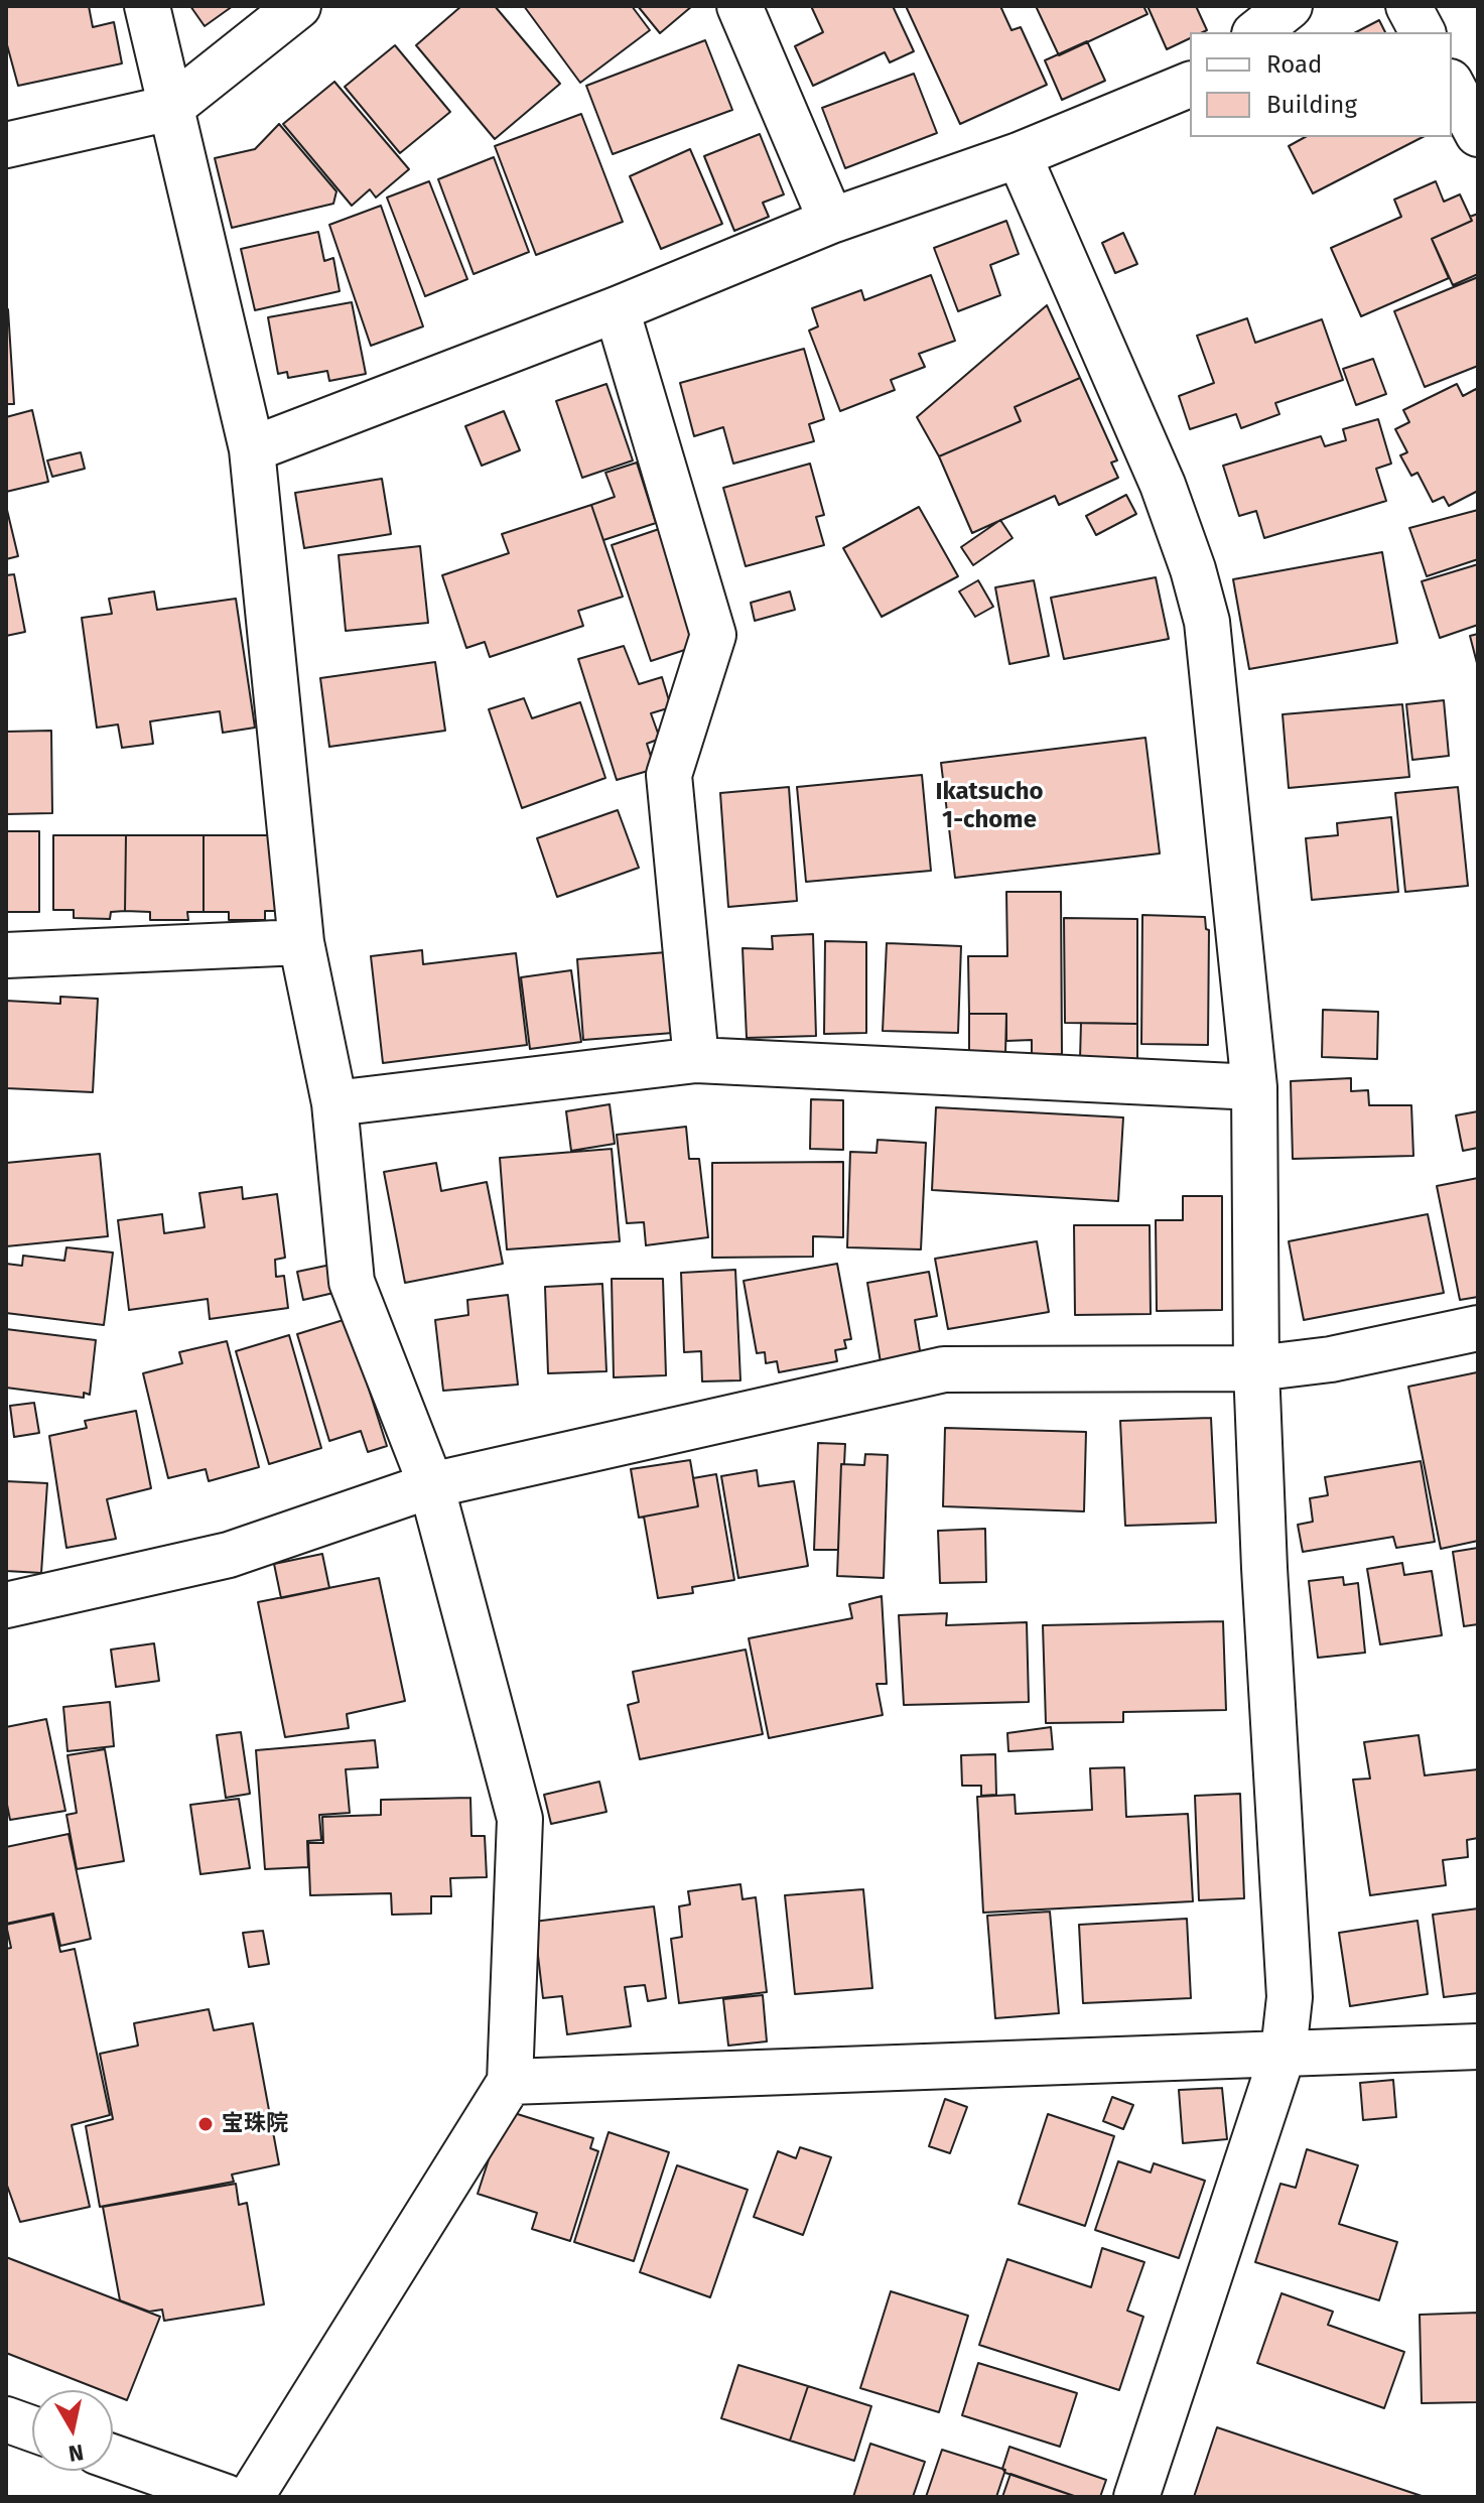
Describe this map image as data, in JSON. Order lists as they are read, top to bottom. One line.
{"districts":["Ikatsucho 1-chome"],"places":["宝珠院"],"legend":["Road","Building"],"north":"bottom"}
